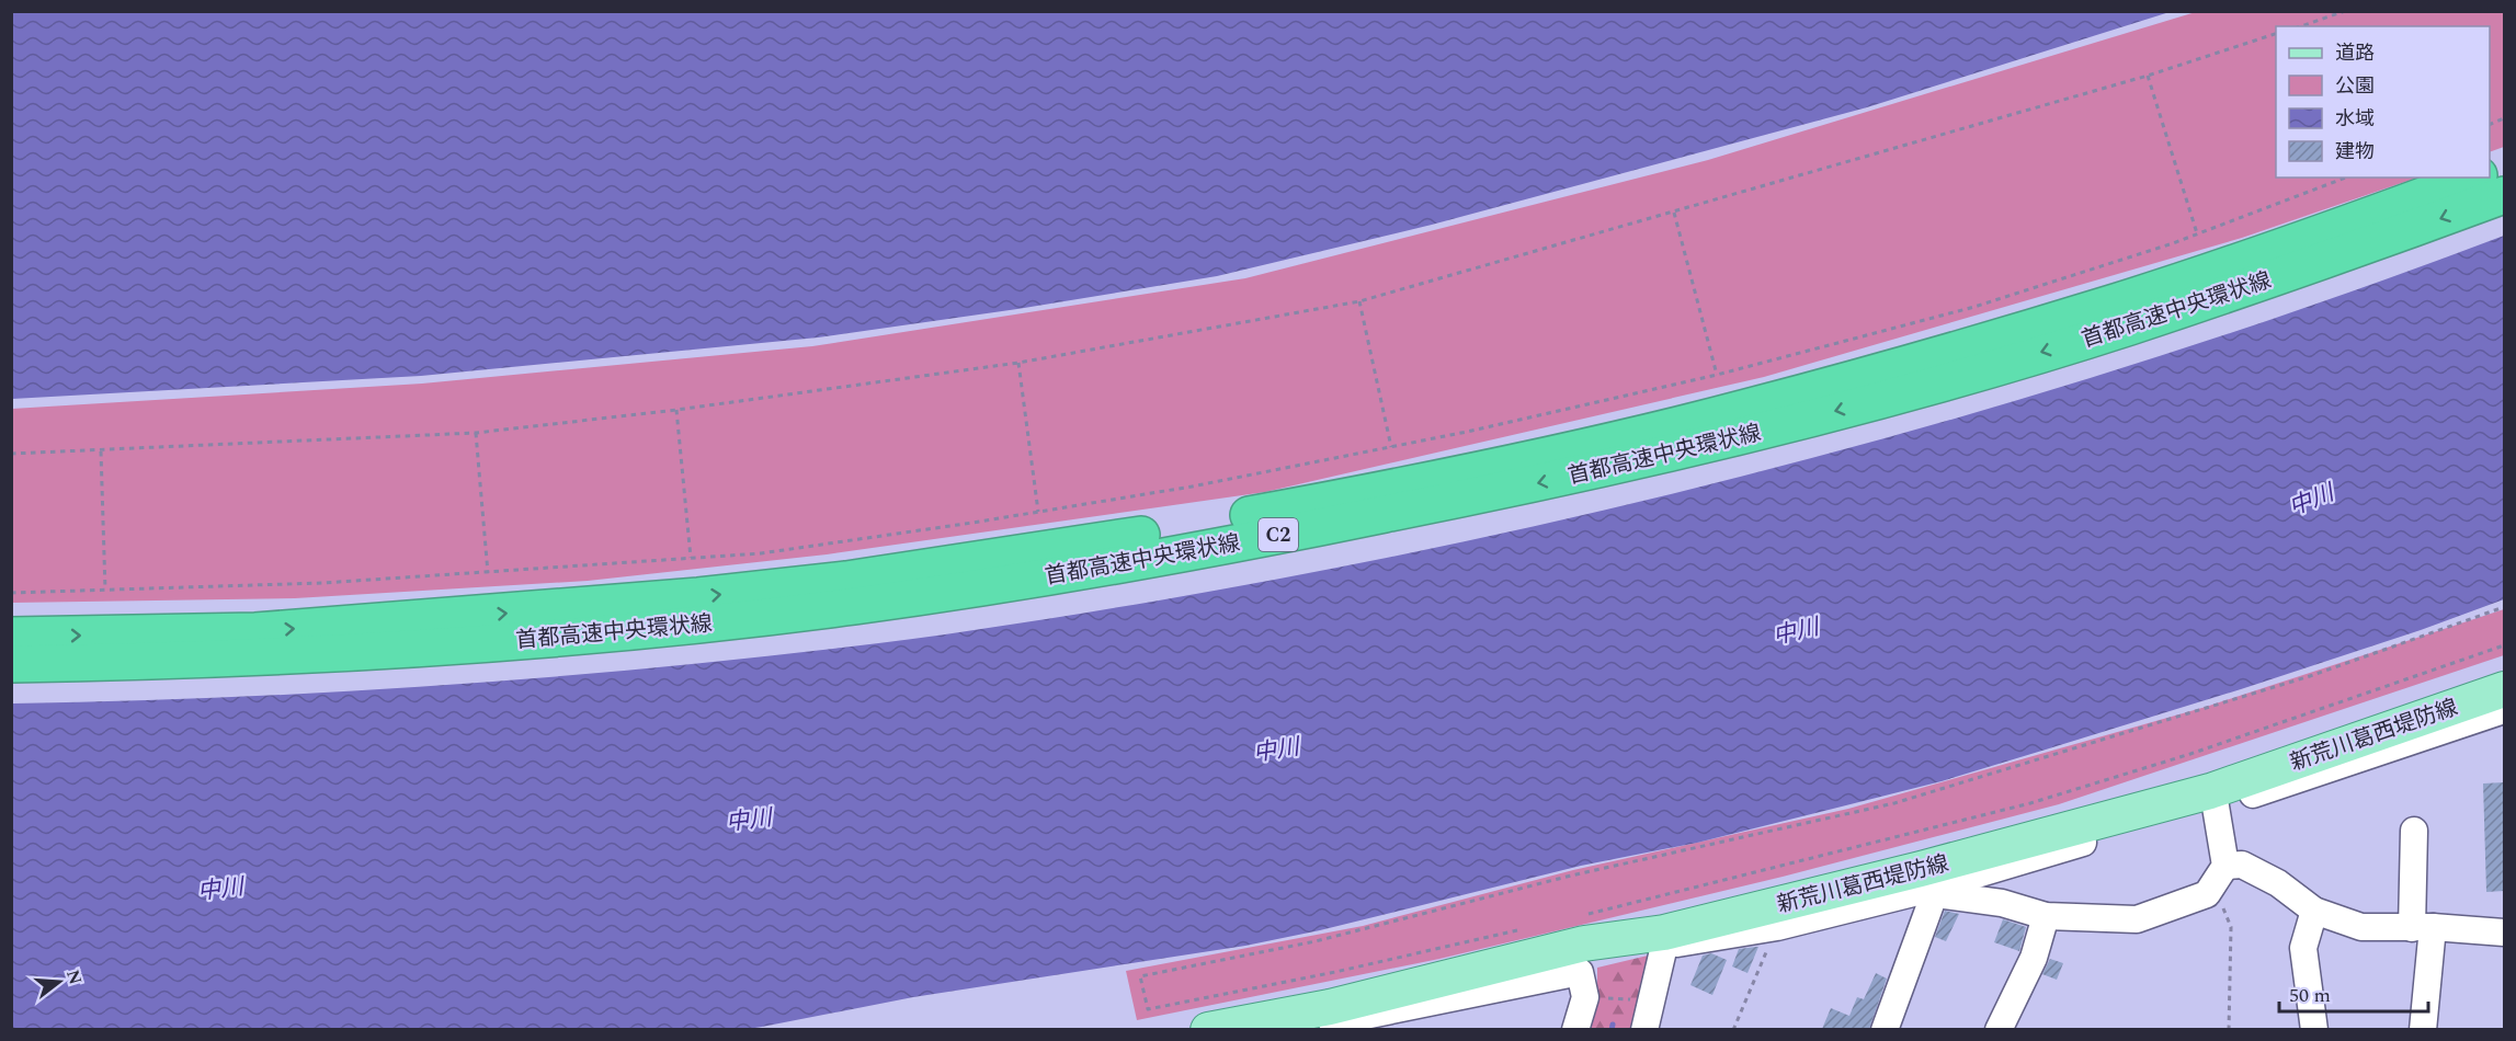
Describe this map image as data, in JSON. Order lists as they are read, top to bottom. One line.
{"streets":{"highway":["首都高速中央環状線","C2"],"main road":["新荒川葛西堤防線"]},"water":["中川"],"legend":["道路","公園","水域","建物"],"scale_bar":"50 m","north":"right"}
